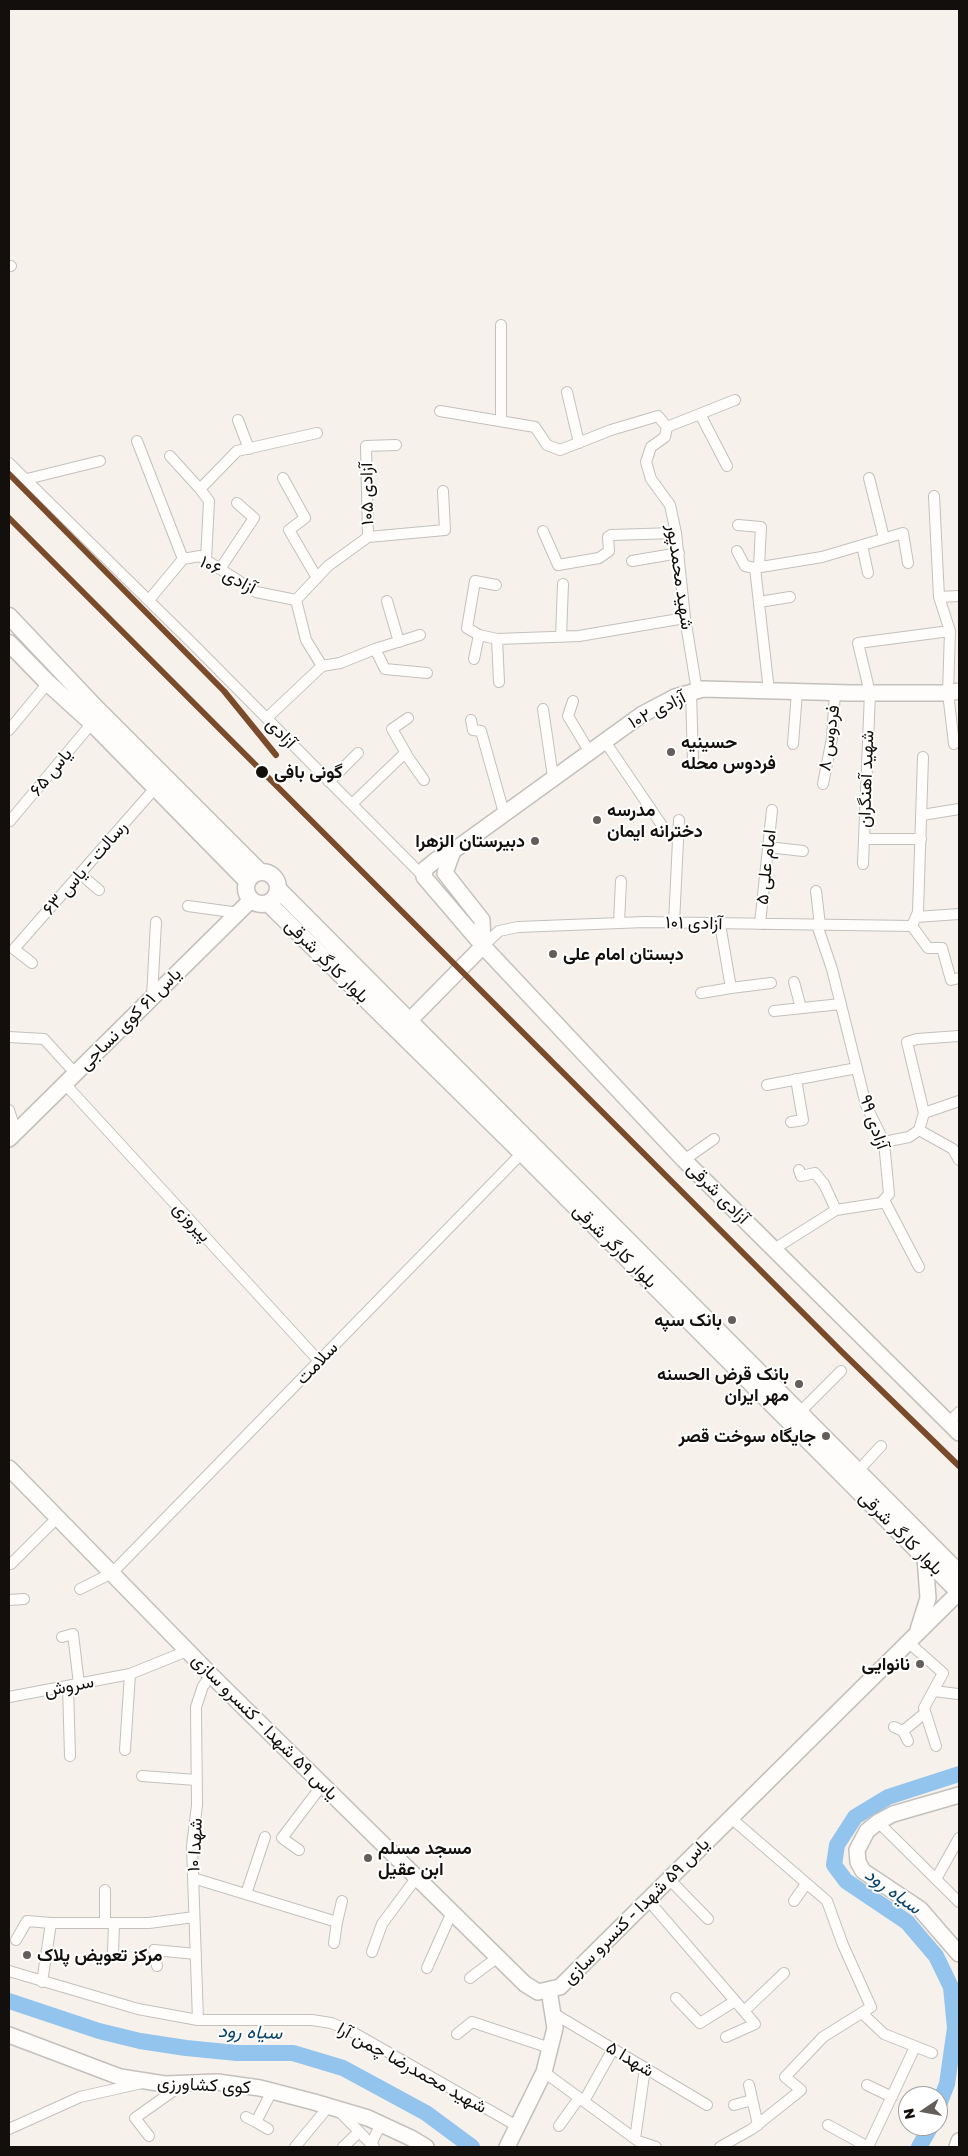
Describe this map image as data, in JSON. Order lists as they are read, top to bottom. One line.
{"streets":{"main road":["بلوار کارگر شرقی"],"street":["آزادی ۱۰۵","آزادی ۱۰۶","شهید محمدپور","آزادی ۱۰۲","آزادی","فردوس ۸","یاس ۶۵","شهید آهنگران","امام علی ۵","رسالت - یاس ۶۳","آزادی ۱۰۱","یاس ۶۱ کوی نساجی","آزادی ٩٩","آزادی شرقی","پیروزی","سلامت","سروش","یاس ۵۹ شهدا - کنسرو سازی","شهدا ۱۰","شهدا ۵","شهید محمدرضا چمن آرا","کوی کشاورزی"]},"crossings":[["آزادی ۱۰۵","آزادی ۱۰۶"],["آزادی ۱۰۶","آزادی"],["شهید محمدپور","آزادی ۱۰۲"],["آزادی ۱۰۲","فردوس ۸"],["آزادی ۱۰۲","شهید آهنگران"],["آزادی","آزادی ۱۰۱"],["آزادی","آزادی شرقی"],["امام علی ۵","آزادی ۱۰۱"],["آزادی ۱۰۱","آزادی ٩٩"],["آزادی ۱۰۱","آزادی شرقی"],["بلوار کارگر شرقی","یاس ۶۱ کوی نساجی"],["بلوار کارگر شرقی","سلامت"],["بلوار کارگر شرقی","یاس ۵۹ شهدا - کنسرو سازی"],["یاس ۶۱ کوی نساجی","پیروزی"],["پیروزی","سلامت"],["سلامت","یاس ۵۹ شهدا - کنسرو سازی"],["سروش","یاس ۵۹ شهدا - کنسرو سازی"],["یاس ۵۹ شهدا - کنسرو سازی","شهدا ۱۰"],["شهدا ۱۰","شهید محمدرضا چمن آرا"]],"water":["سیاه رود"],"places":["حسینیه فردوس محله","گونی بافی","مدرسه دخترانه ایمان","دبیرستان الزهرا","دبستان امام علی","بانک سپه","بانک قرض الحسنه مهر ایران","جایگاه سوخت قصر","نانوایی","مسجد مسلم ابن عقیل","مرکز تعویض پلاک"],"north":"left"}
